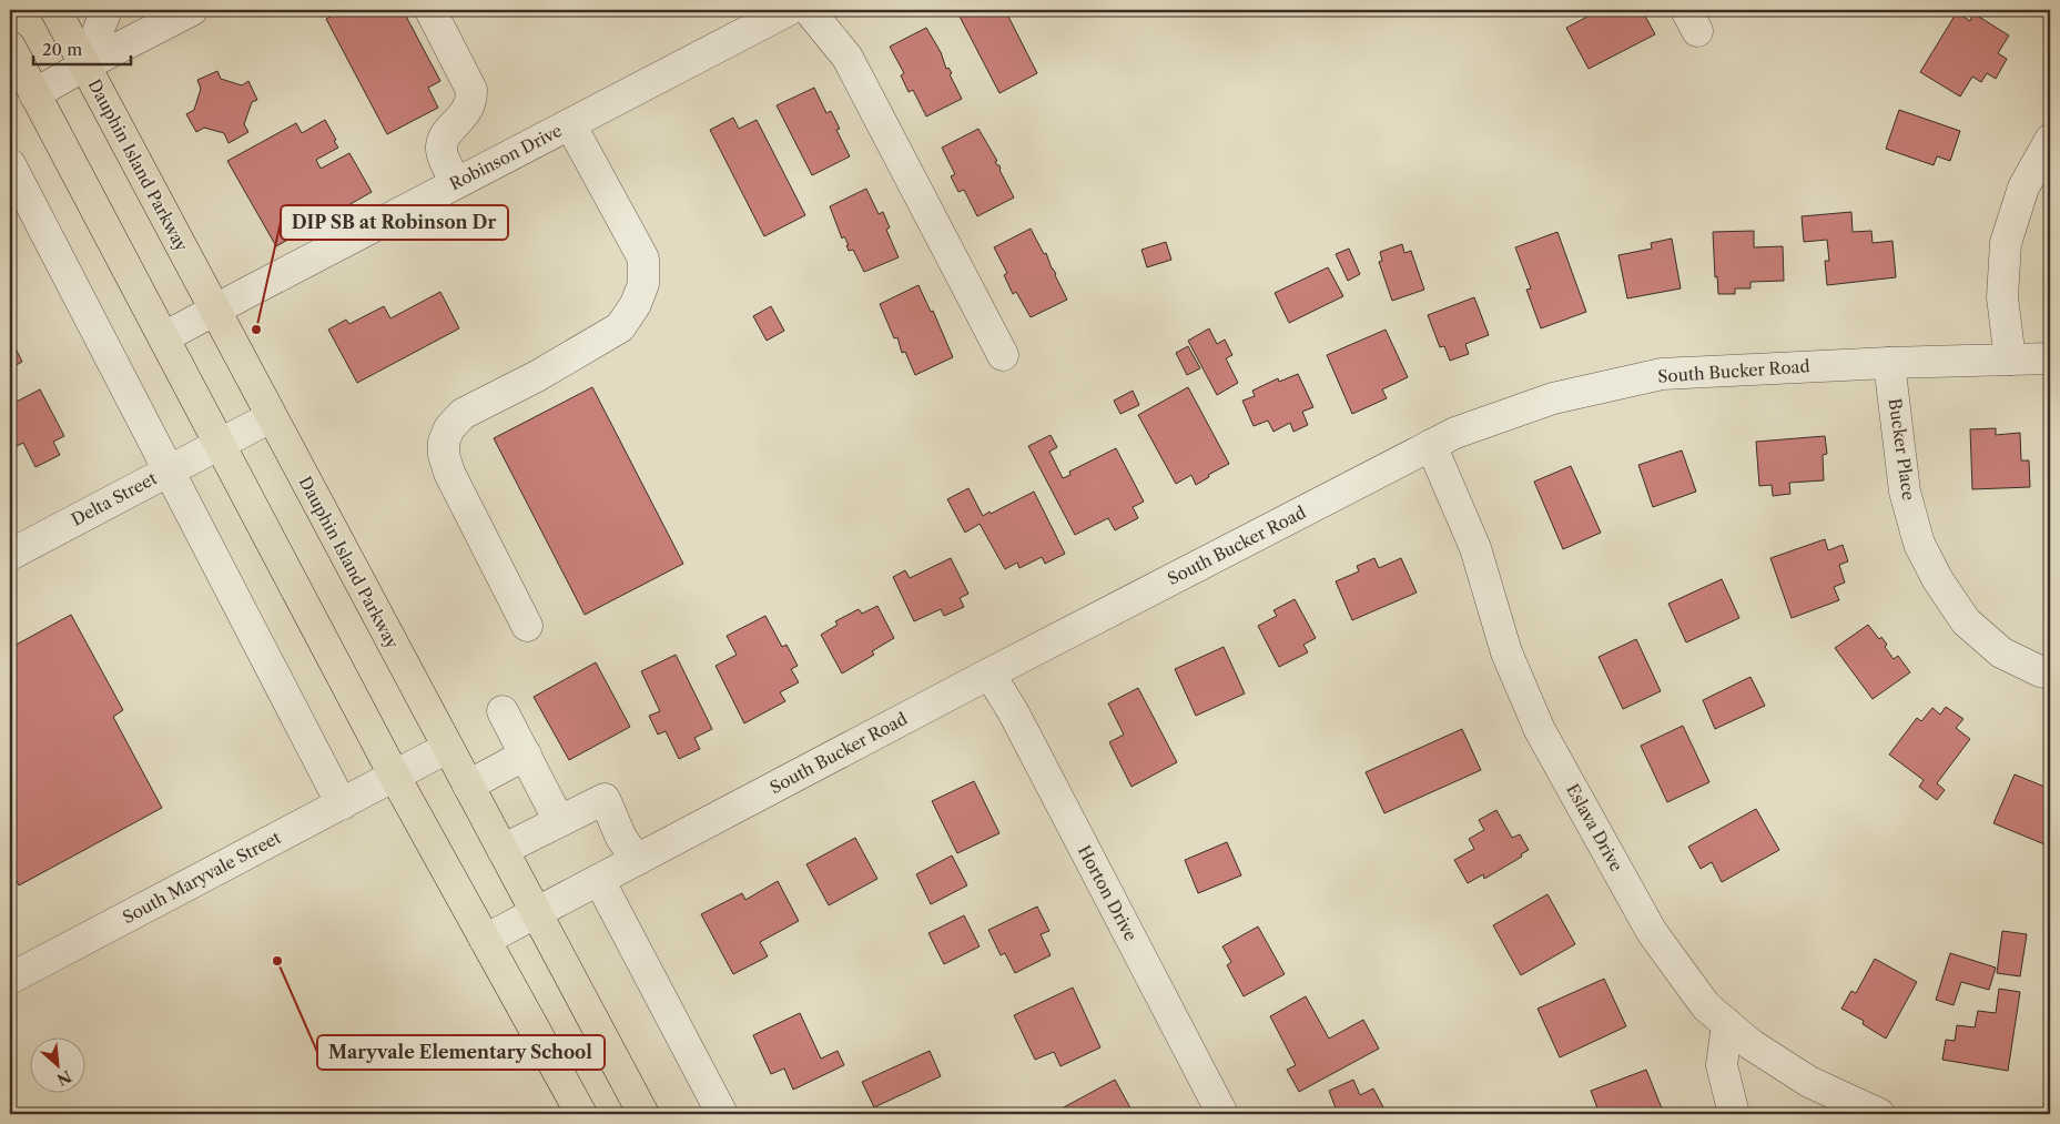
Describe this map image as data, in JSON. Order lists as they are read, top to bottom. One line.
{"streets":{"main road":["Dauphin Island Parkway"],"street":["Robinson Drive","South Bucker Road","Bucker Place","Delta Street","Eslava Drive","South Maryvale Street","Horton Drive"]},"crossings":[["Robinson Drive","Dauphin Island Parkway"],["Dauphin Island Parkway","South Bucker Road"],["Dauphin Island Parkway","Delta Street"],["Dauphin Island Parkway","South Maryvale Street"],["South Bucker Road","Bucker Place"],["South Bucker Road","Eslava Drive"],["South Bucker Road","Horton Drive"]],"places":["DIP SB at Robinson Dr","Maryvale Elementary School"],"scale_bar":"20 m","north":"bottom right"}
